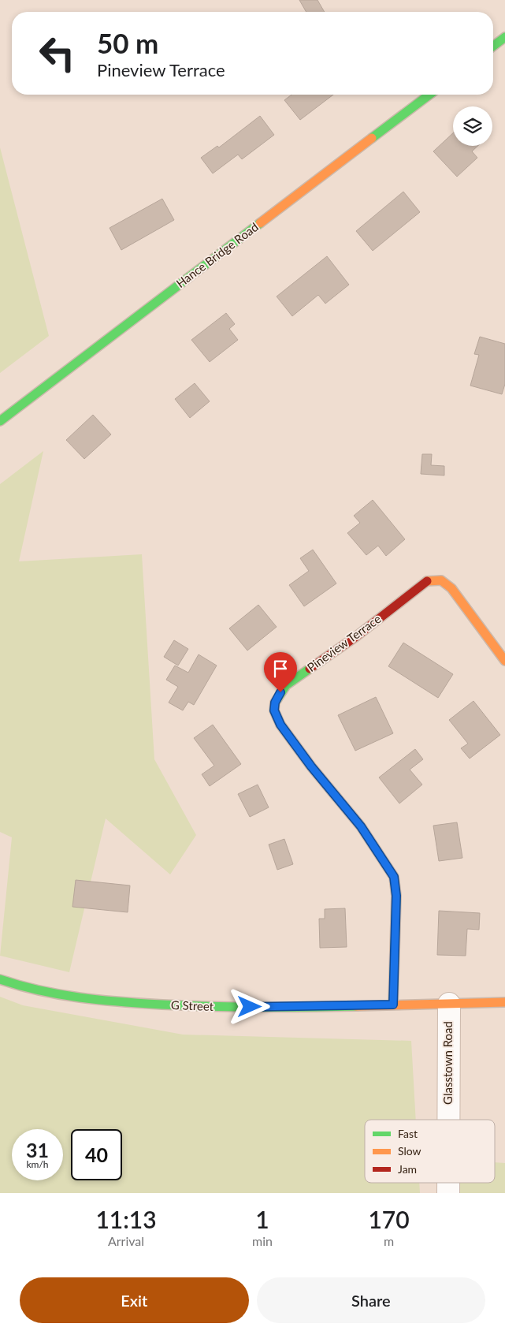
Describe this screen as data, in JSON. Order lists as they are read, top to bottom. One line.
{"streets":{"street":["Hance Bridge Road","Pineview Terrace","G Street","Glasstown Road"]},"crossings":[["Pineview Terrace","G Street"],["G Street","Glasstown Road"]],"legend":["Fast","Slow","Jam"],"page":{"turn":["50 m","Pineview Terrace"],"speed":"31 km/h","limit":"40","eta":["11:13","Arrival","1","min","170","m"],"buttons":["Exit","Share"]}}
